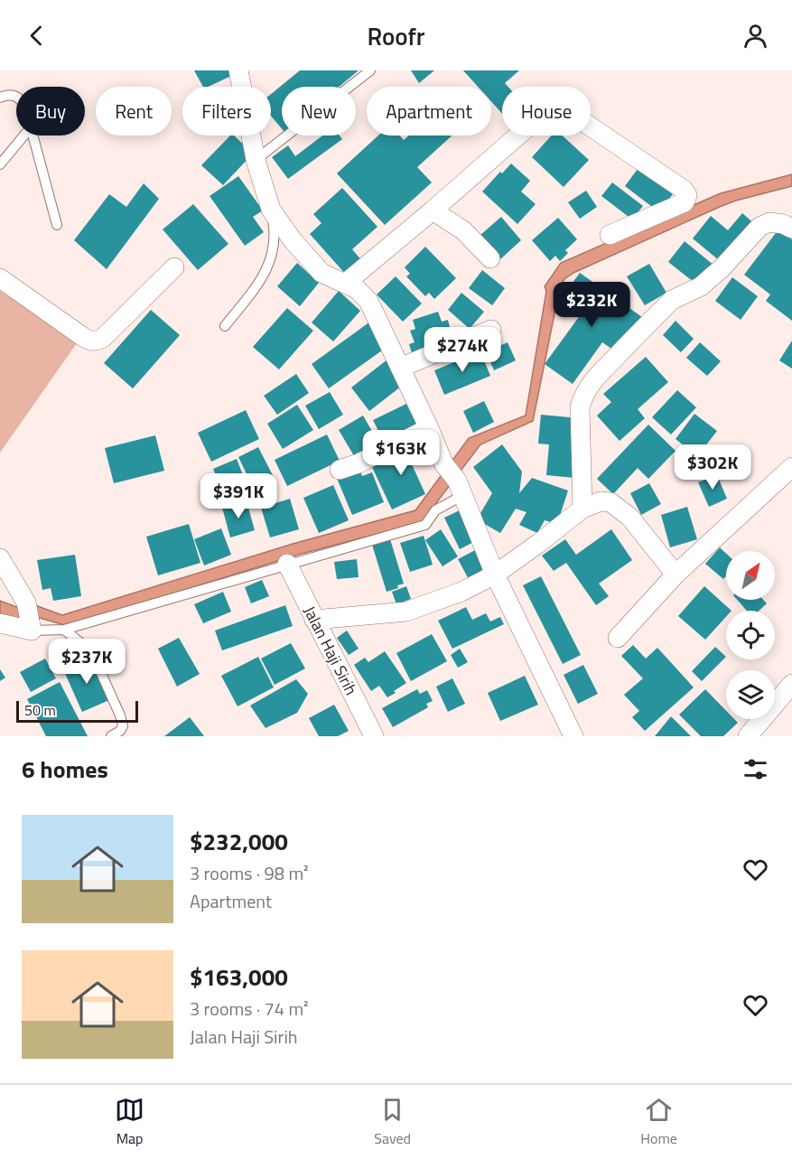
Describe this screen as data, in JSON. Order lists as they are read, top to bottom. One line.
{"streets":{"street":["Jalan Haji Sirih"]},"scale_bar":"50 m","north":"top right","page":{"header":"Roofr","chip":["Buy","Rent","Filters","New","Apartment","House"],"price":["$232K","$274K","$163K","$302K","$391K","$237K"],"scale":"50 m","heading":"6 homes","list":[{"name":"$232,000","note":"3 rooms · 98 m² · Apartment"},{"name":"$163,000","note":"3 rooms · 74 m² · Jalan Haji Sirih"}],"tabs":["Map","Saved","Home"]}}
